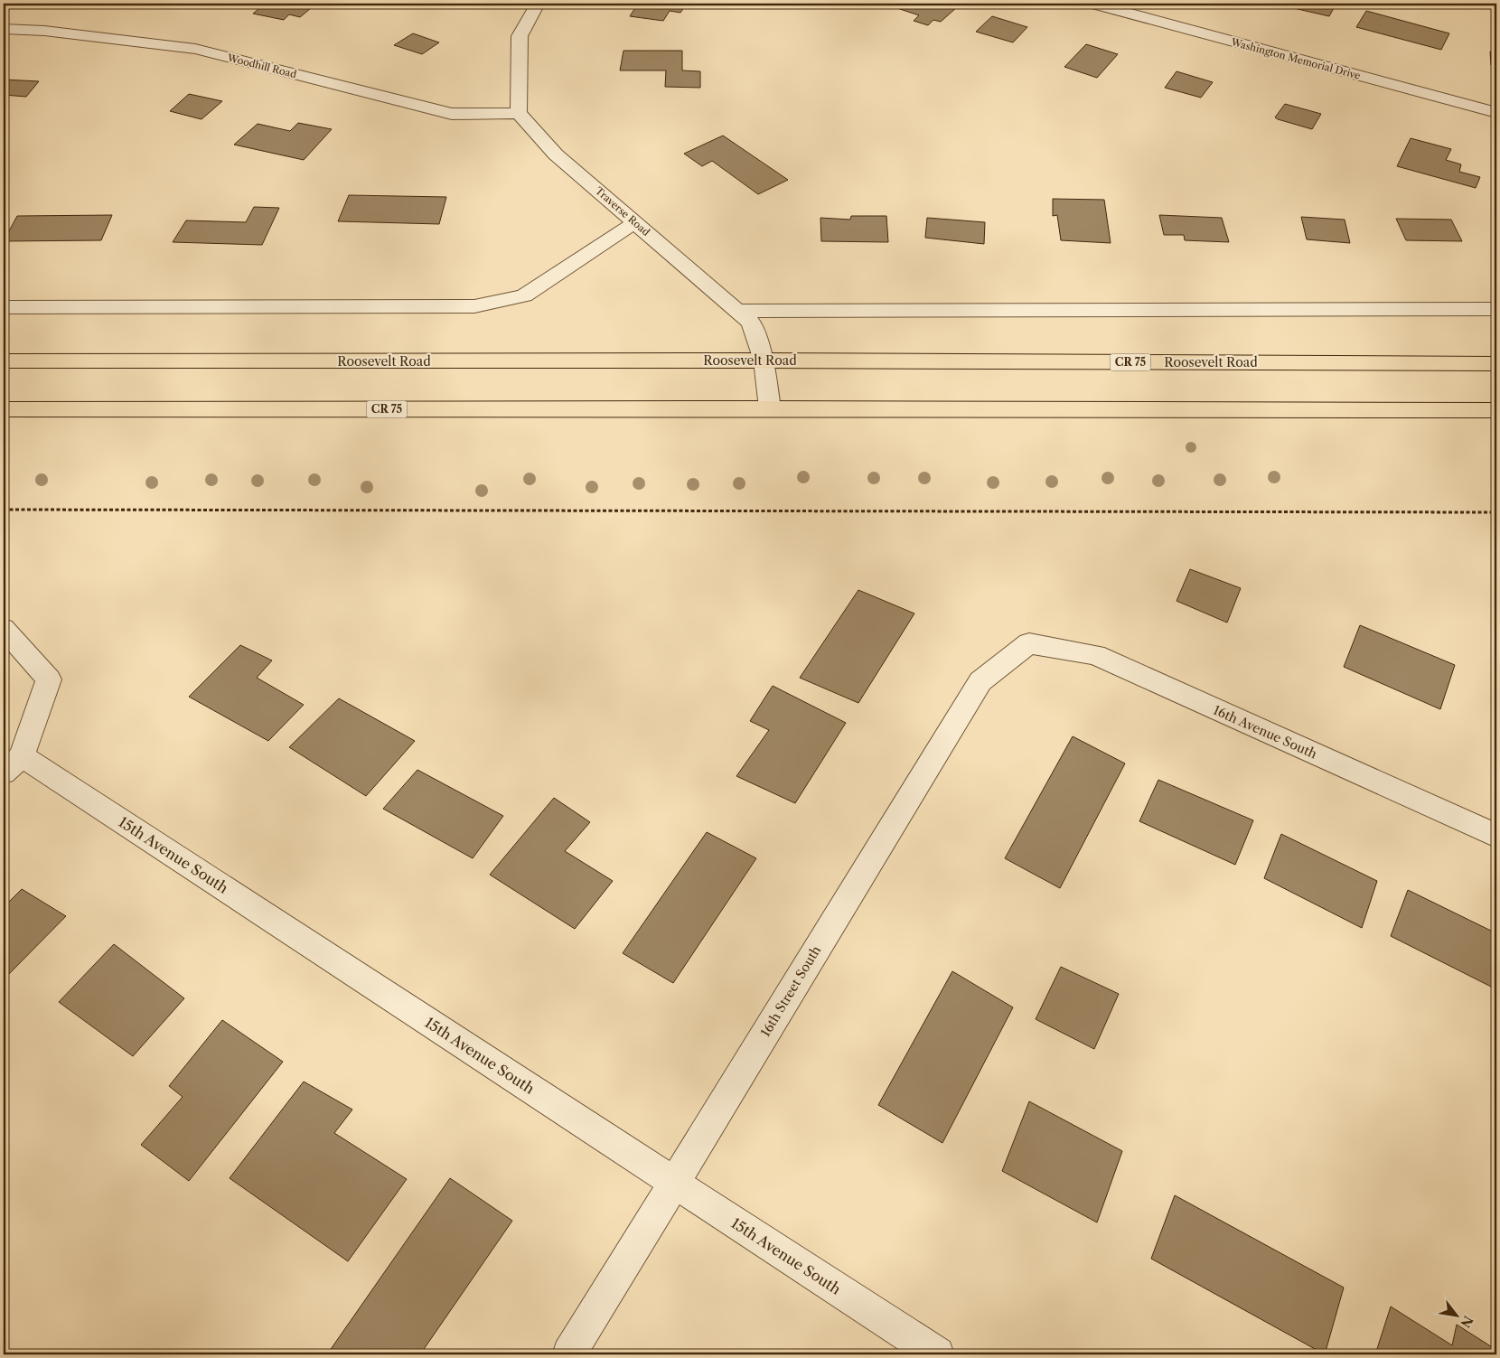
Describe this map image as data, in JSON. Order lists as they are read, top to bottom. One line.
{"streets":{"main road":["Roosevelt Road","CR 75"],"street":["Washington Memorial Drive","Woodhill Road","Traverse Road","16th Avenue South","15th Avenue South","16th Street South"]},"crossings":[["Woodhill Road","Traverse Road"],["Traverse Road","Roosevelt Road"],["Traverse Road","CR 75"],["16th Avenue South","16th Street South"],["15th Avenue South","16th Street South"]],"north":"bottom right"}
